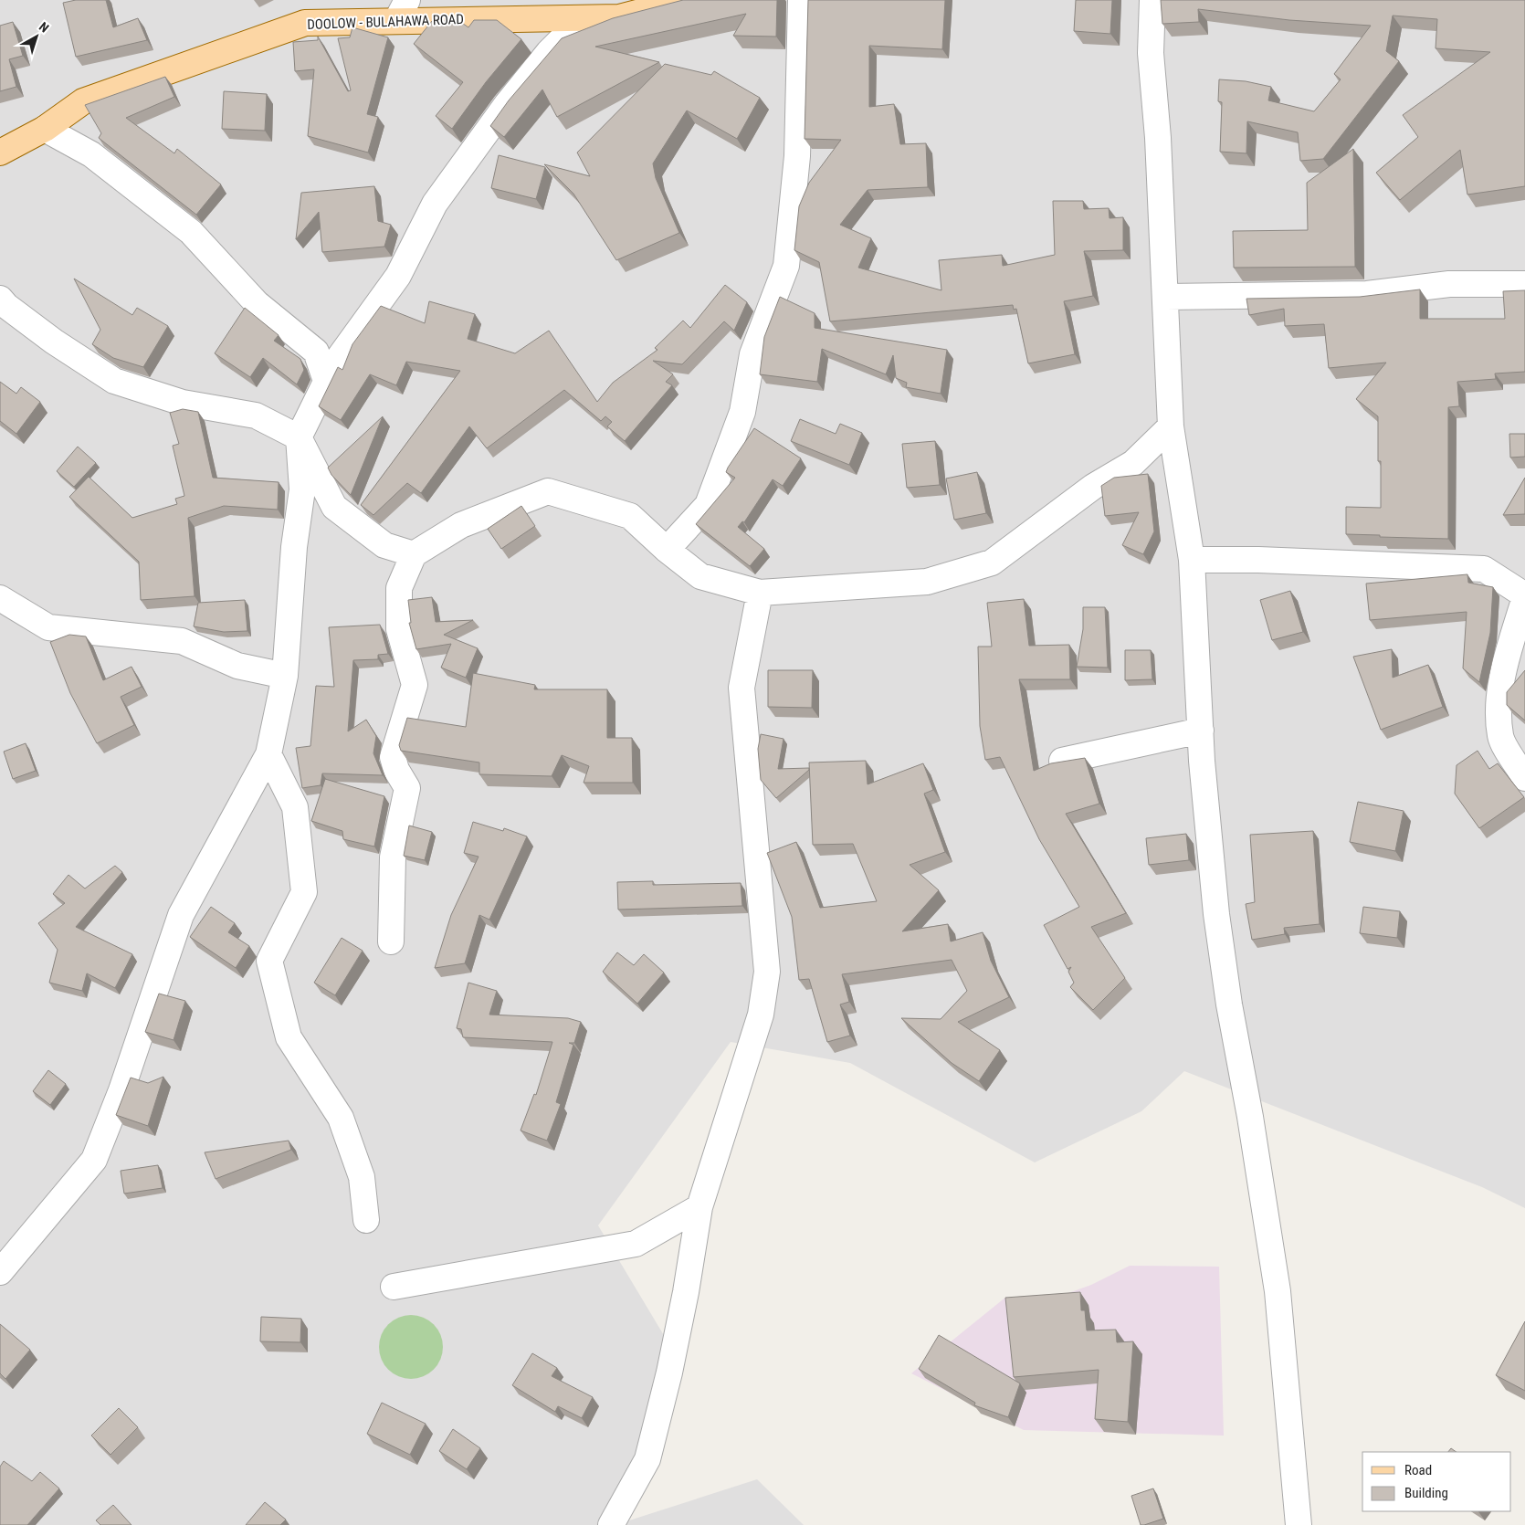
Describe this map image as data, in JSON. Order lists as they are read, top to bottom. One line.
{"streets":{"main road":["DOOLOW - BULAHAWA ROAD"]},"legend":["Road","Building"],"north":"top right"}
